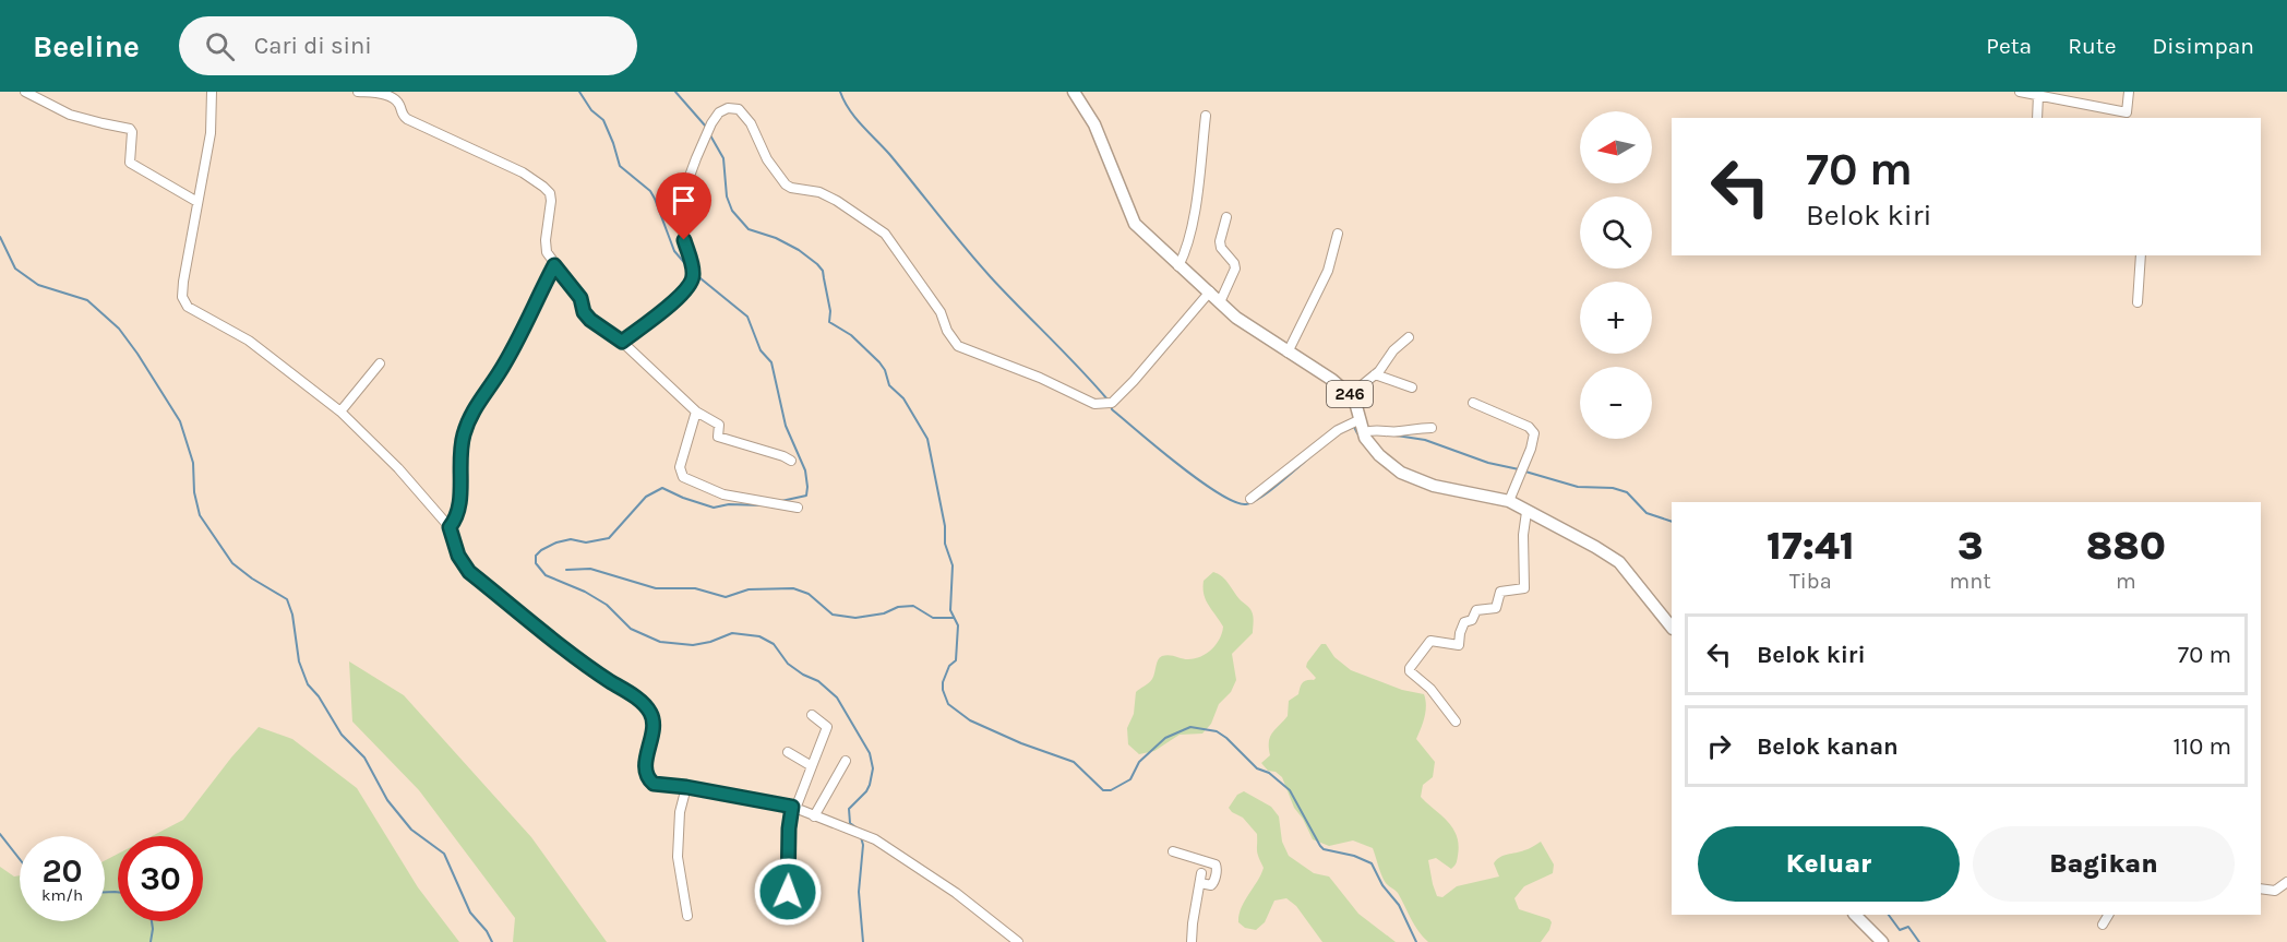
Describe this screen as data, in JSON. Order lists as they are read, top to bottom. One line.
{"streets":{"main road":["246"]},"north":"left","page":{"header":"Beeline","search":"Cari di sini","nav":["Peta","Rute","Disimpan"],"map_buttons":["+","−"],"turn":["70 m","Belok kiri"],"eta":["17:41","Tiba","3","mnt","880","m"],"list":[{"name":"Belok kiri","value":"70 m"},{"name":"Belok kanan","value":"110 m"}],"buttons":["Keluar","Bagikan"],"speed":"20 km/h","limit":"30"}}
